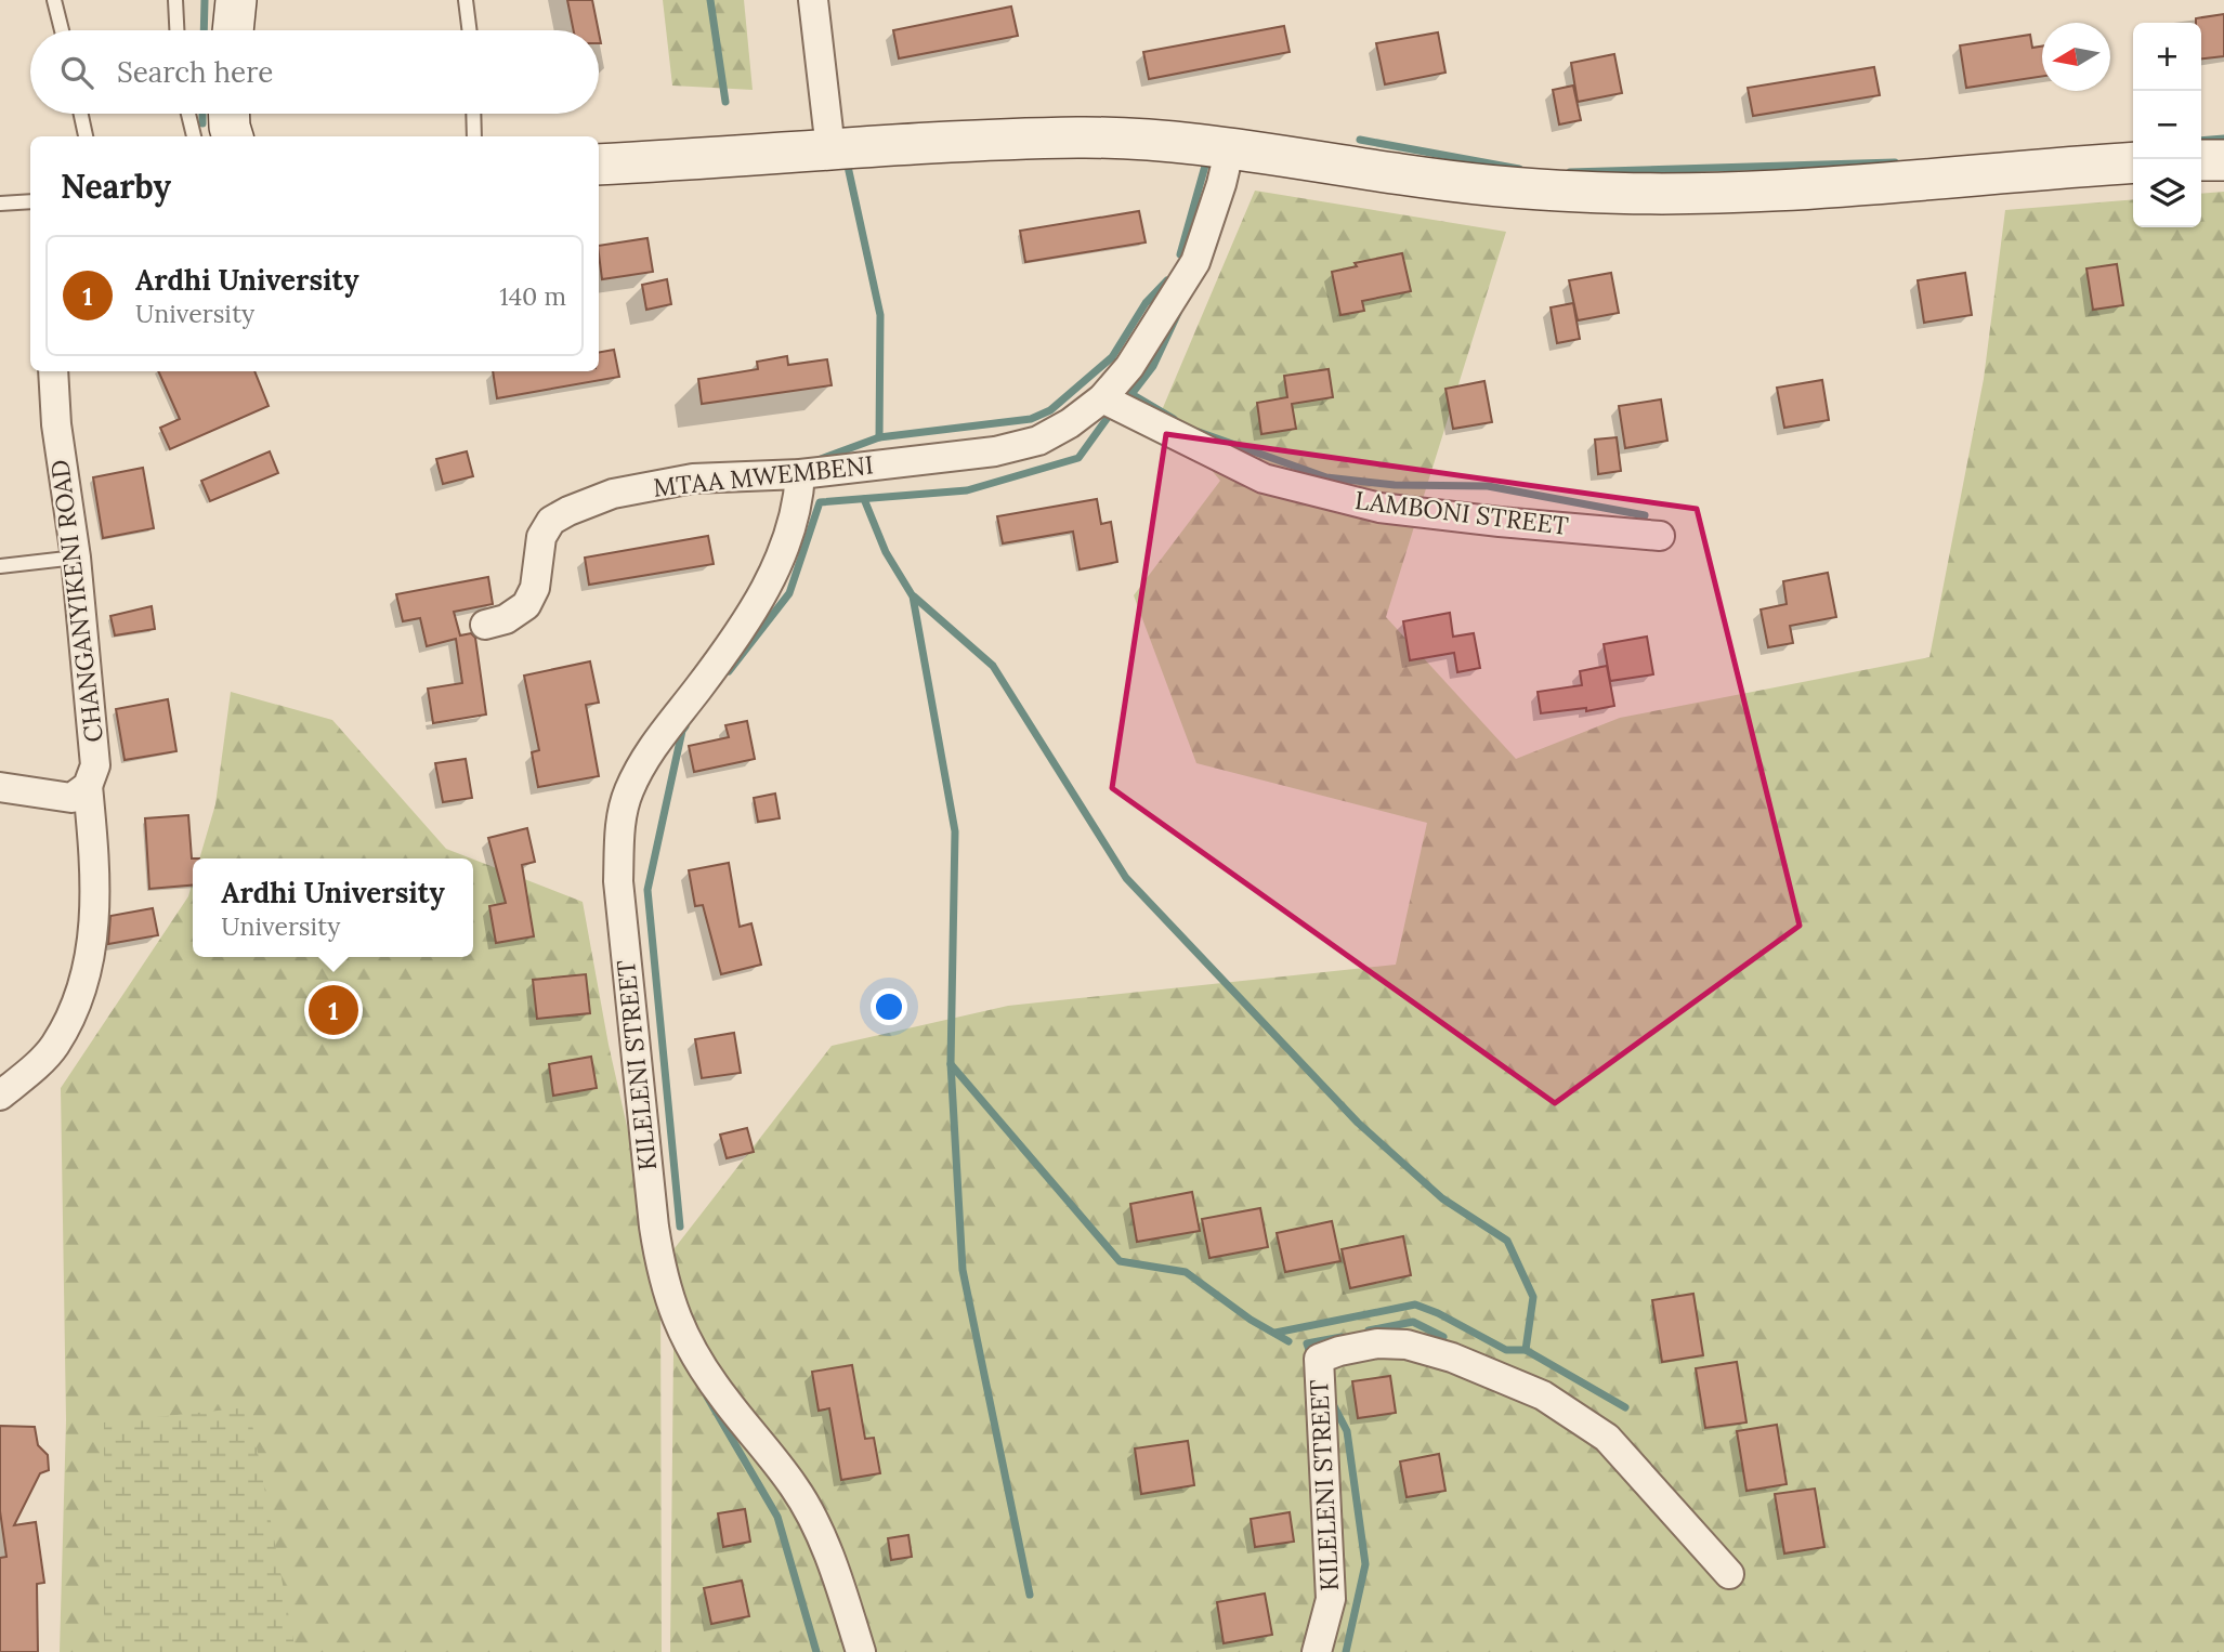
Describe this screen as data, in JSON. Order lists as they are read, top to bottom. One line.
{"streets":{"street":["MTAA MWEMBENI","LAMBONI STREET","CHANGANYIKENI ROAD","KILELENI STREET"]},"crossings":[["MTAA MWEMBENI","LAMBONI STREET"],["MTAA MWEMBENI","KILELENI STREET"]],"north":"left","page":{"map_buttons":["+","−"],"search":"Search here","heading":"Nearby","list":[{"mark":"1","name":"Ardhi University","note":"University","value":"140 m"}],"popup":["Ardhi University","University"],"pins":"1"}}
